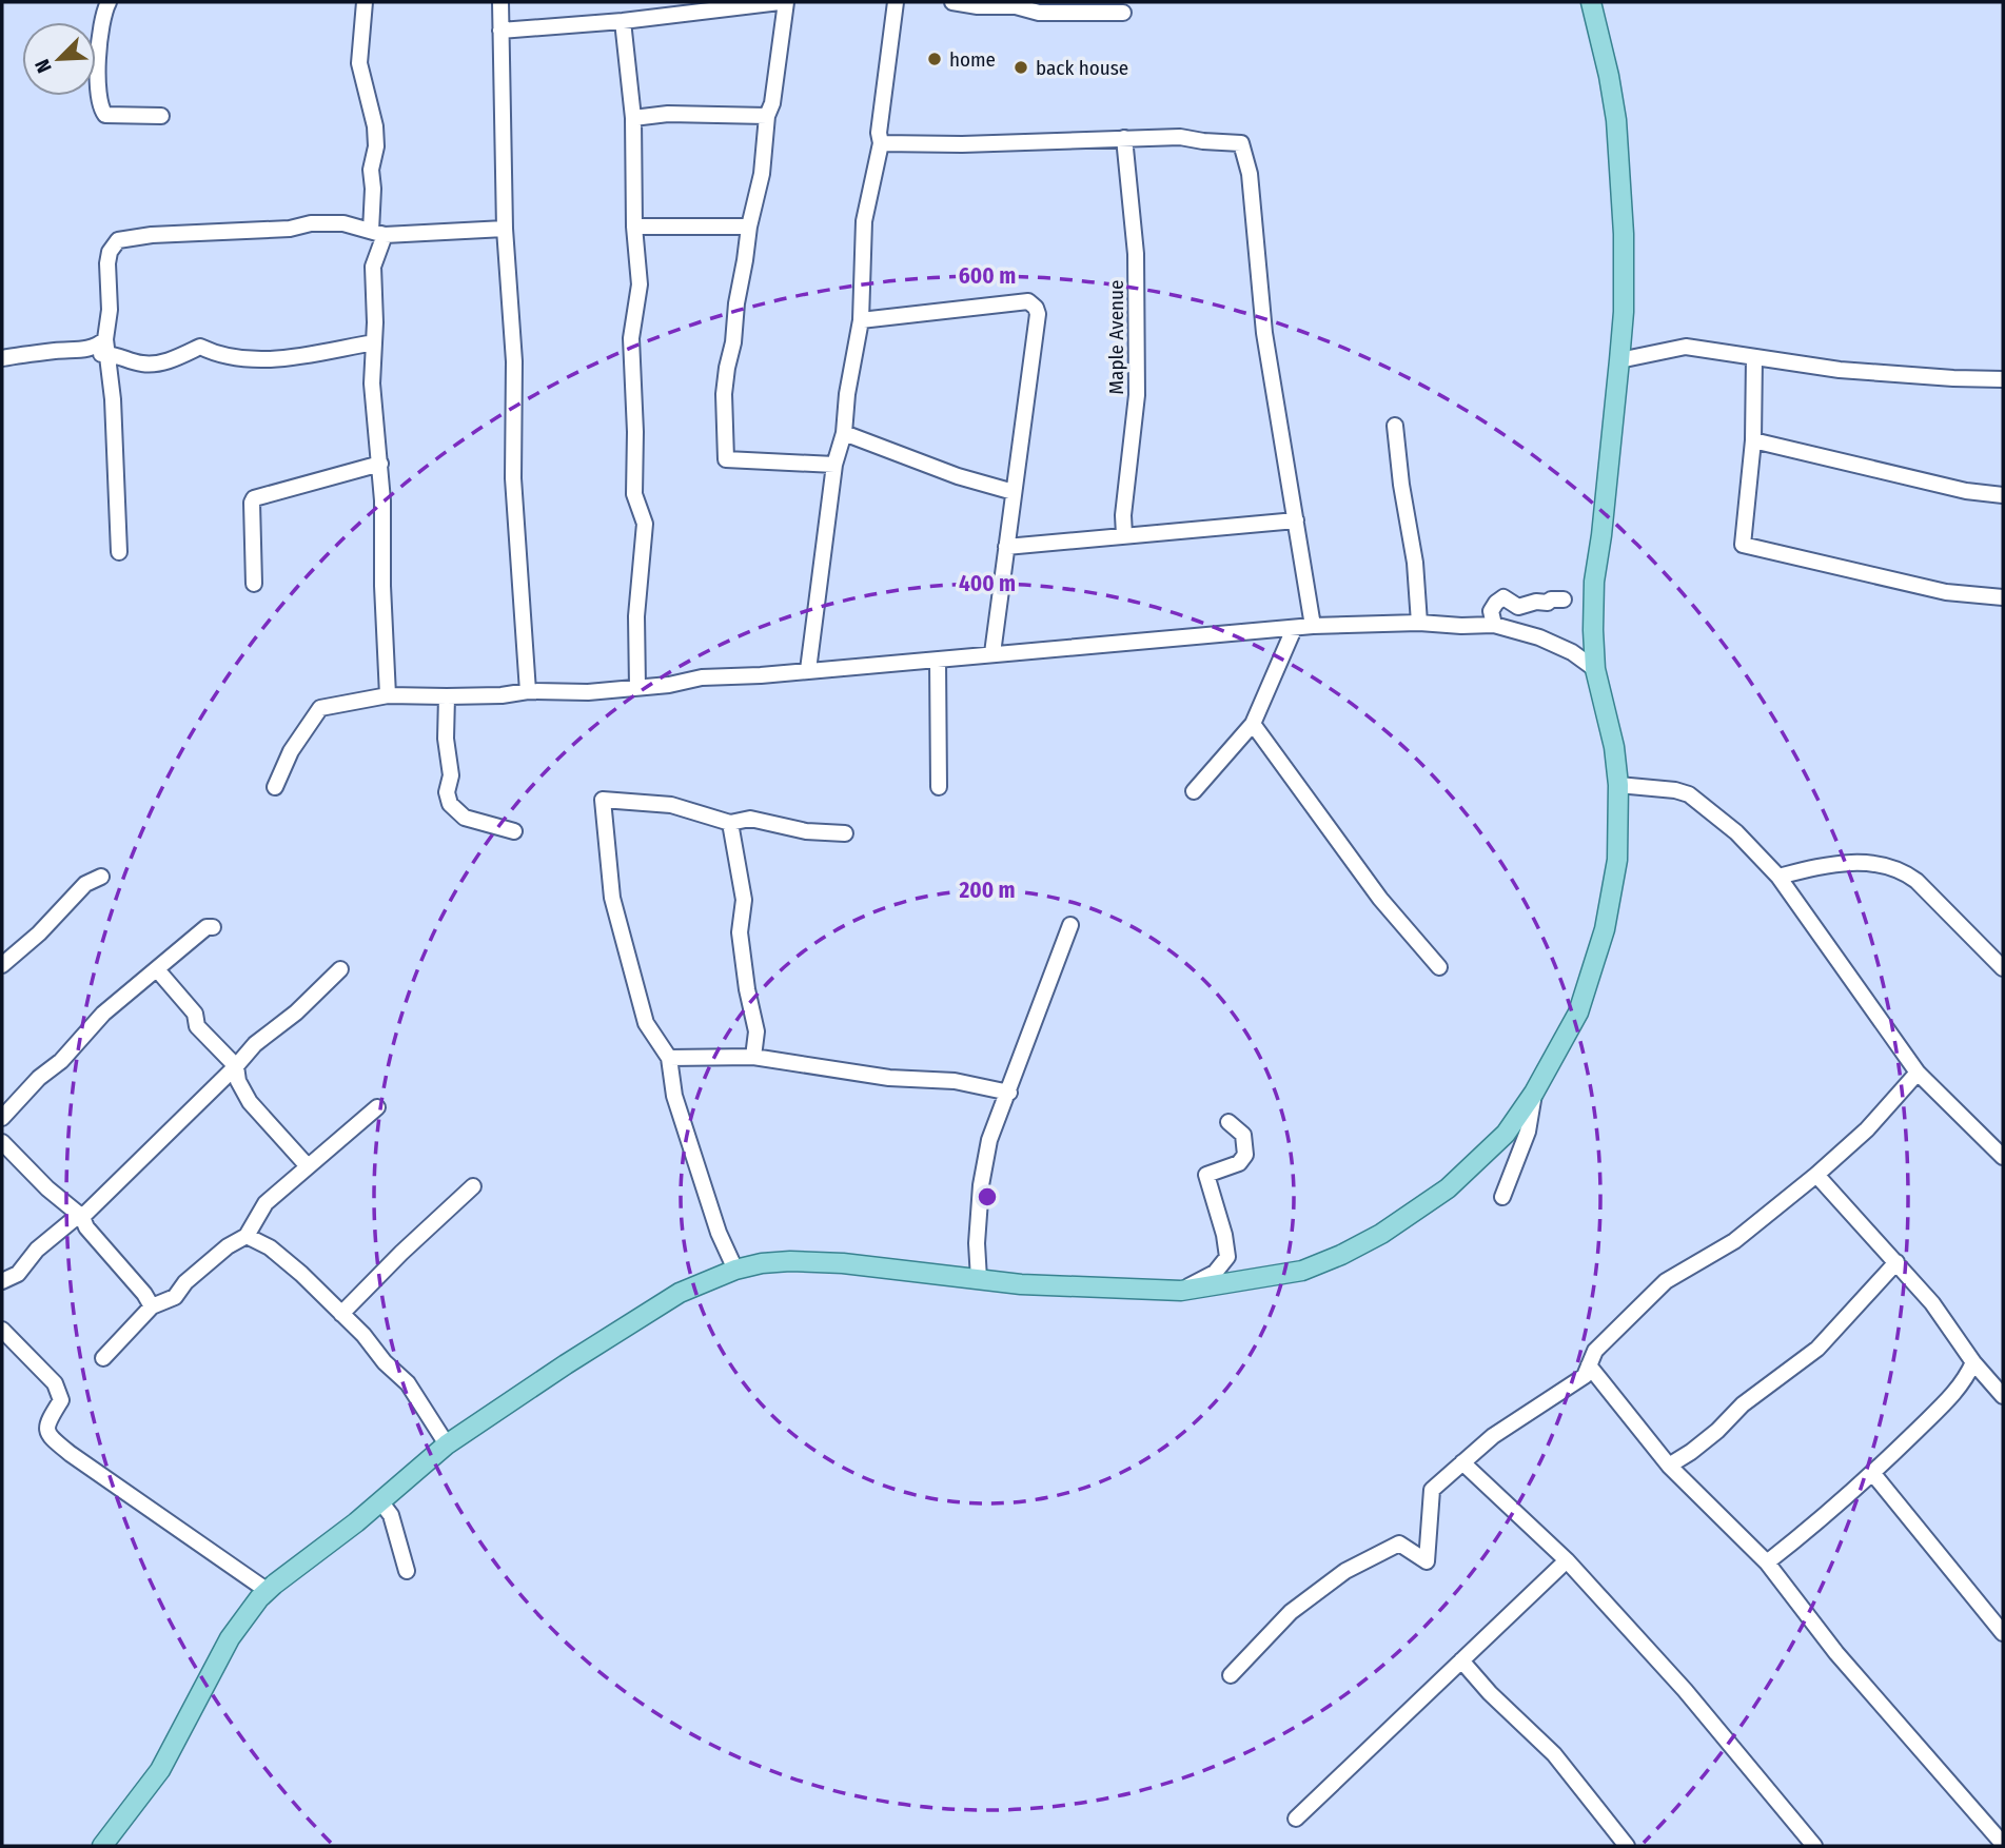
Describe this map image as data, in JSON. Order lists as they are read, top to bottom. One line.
{"streets":{"street":["Maple Avenue"]},"places":["home","back house"],"north":"bottom left","rings":["600 m","400 m","200 m"]}
